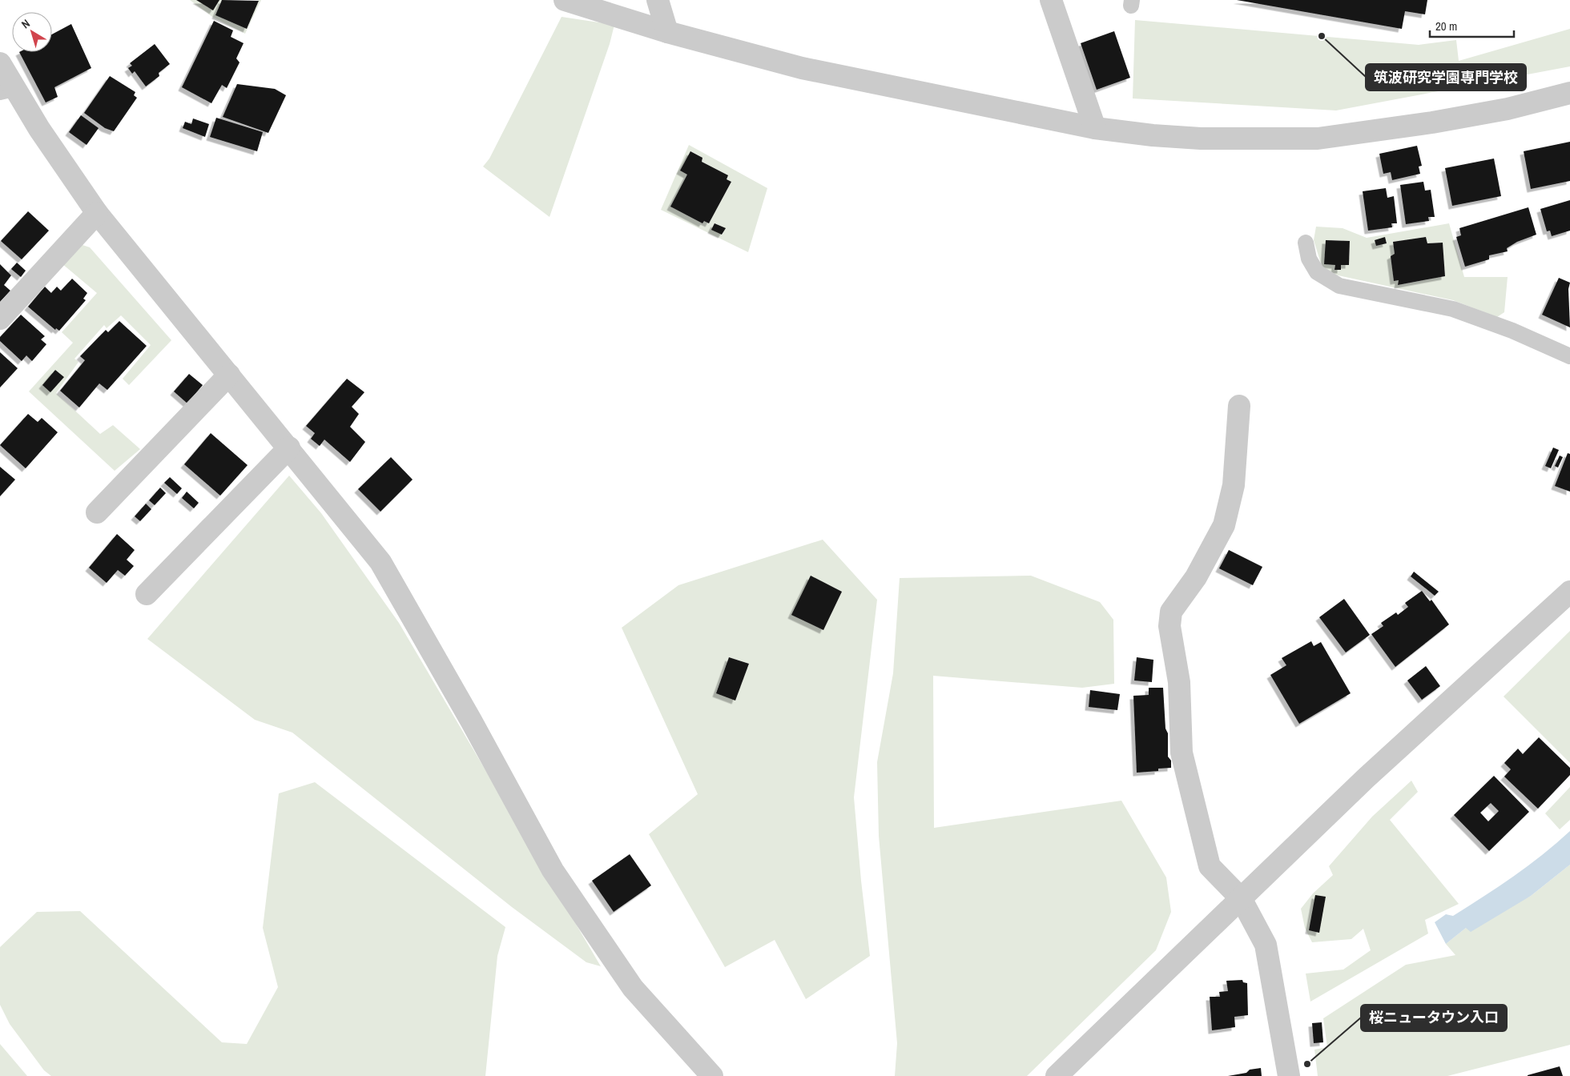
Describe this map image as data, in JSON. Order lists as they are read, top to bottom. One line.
{"places":["筑波研究学園専門学校","桜ニュータウン入口"],"scale_bar":"20 m","north":"top left"}
